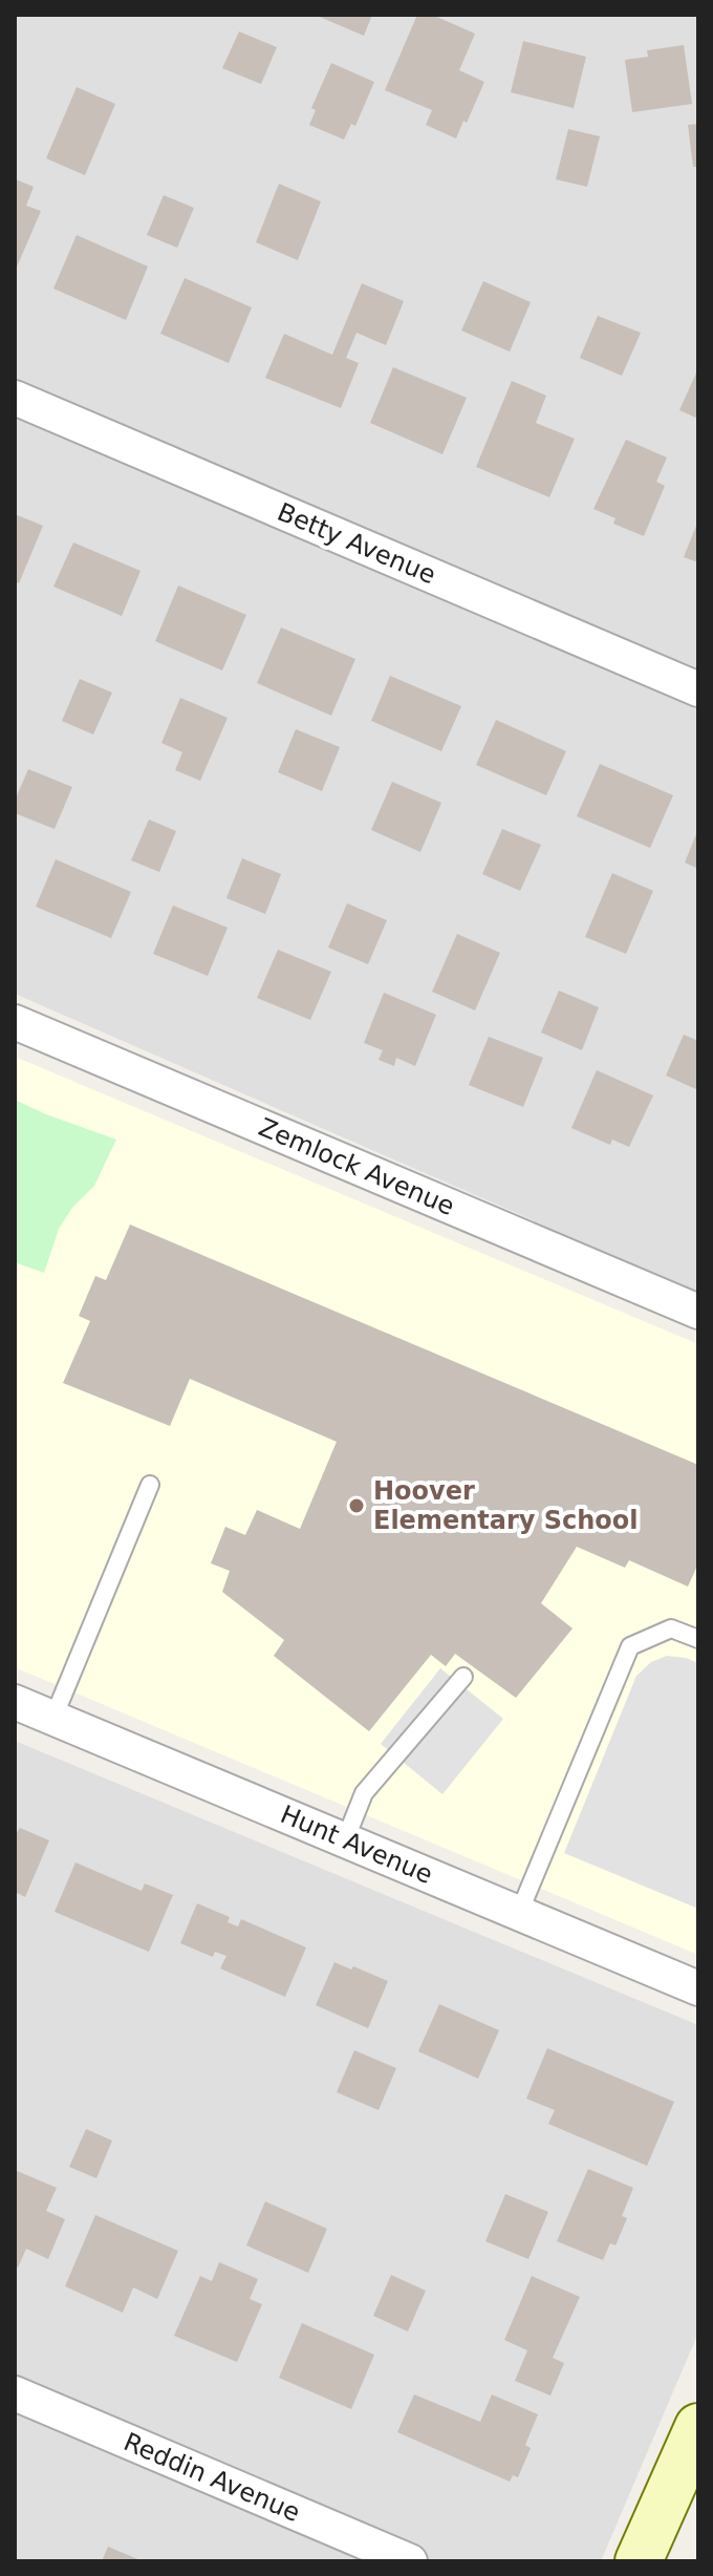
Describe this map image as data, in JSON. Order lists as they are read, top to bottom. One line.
{"streets":{"street":["Betty Avenue","Zemlock Avenue","Hunt Avenue","Reddin Avenue"]},"places":["Hoover Elementary School"]}
